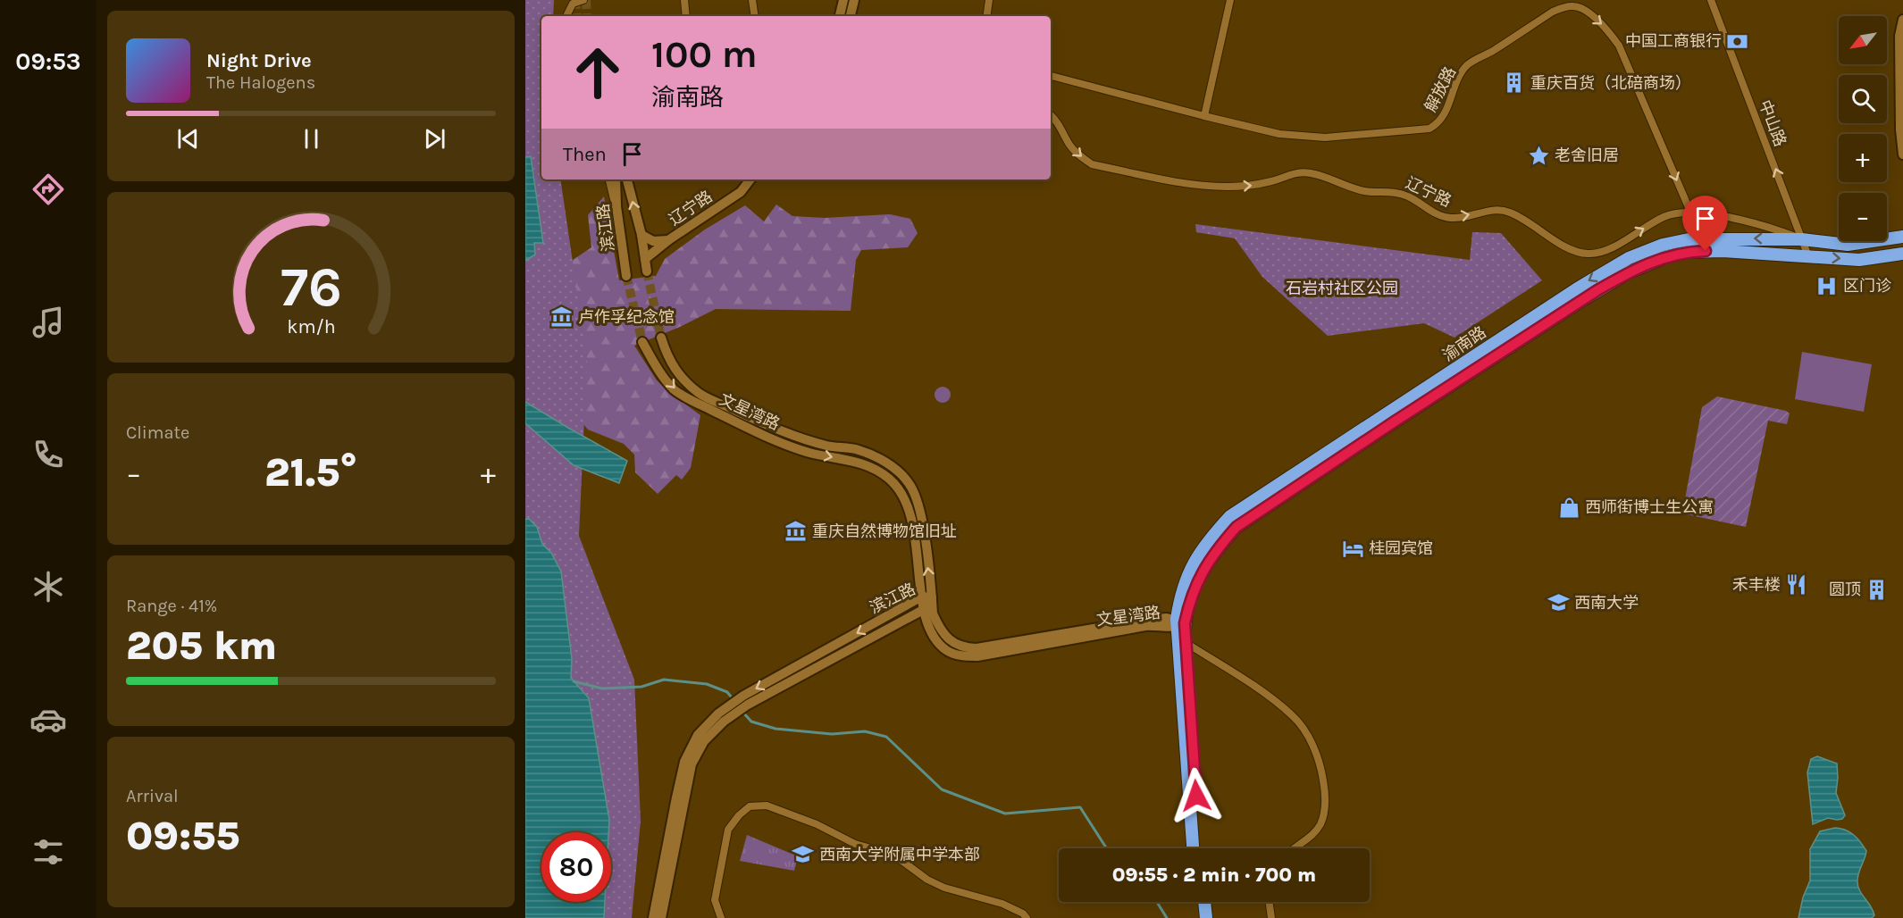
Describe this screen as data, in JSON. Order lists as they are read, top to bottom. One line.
{"streets":{"highway":["渝南路"],"main road":["辽宁路","滨江路","文星湾路"],"street":["解放路","中山路"]},"crossings":[["中山路","辽宁路"],["中山路","渝南路"],["辽宁路","滨江路"],["辽宁路","渝南路"],["滨江路","文星湾路"],["渝南路","文星湾路"]],"one_way":["中山路","辽宁路"],"parks":["石岩村社区公园"],"places":{"bank":["中国工商银行"],"building":["重庆百货（北碚商场）","圆顶"],"place":["老舍旧居"],"hospital":["区门诊"],"museum":["卢作孚纪念馆","重庆自然博物馆旧址"],"shop":["西师街博士生公寓"],"hotel":["桂园宾馆"],"restaurant":["禾丰楼"],"school or university":["西南大学","西南大学附属中学本部"]},"north":"bottom left","page":{"tabs":"09:53","map_buttons":["+","−"],"turn":["100 m","渝南路"],"song":["Night Drive","The Halogens"],"then":"Then","tile":["Climate",["Range · 41%","205 km"],["Arrival","09:55"]],"heat":["−","21.5°","+"],"limit":"80","trip":"09:55 · 2 min · 700 m","gauge":["76","km/h"]}}
